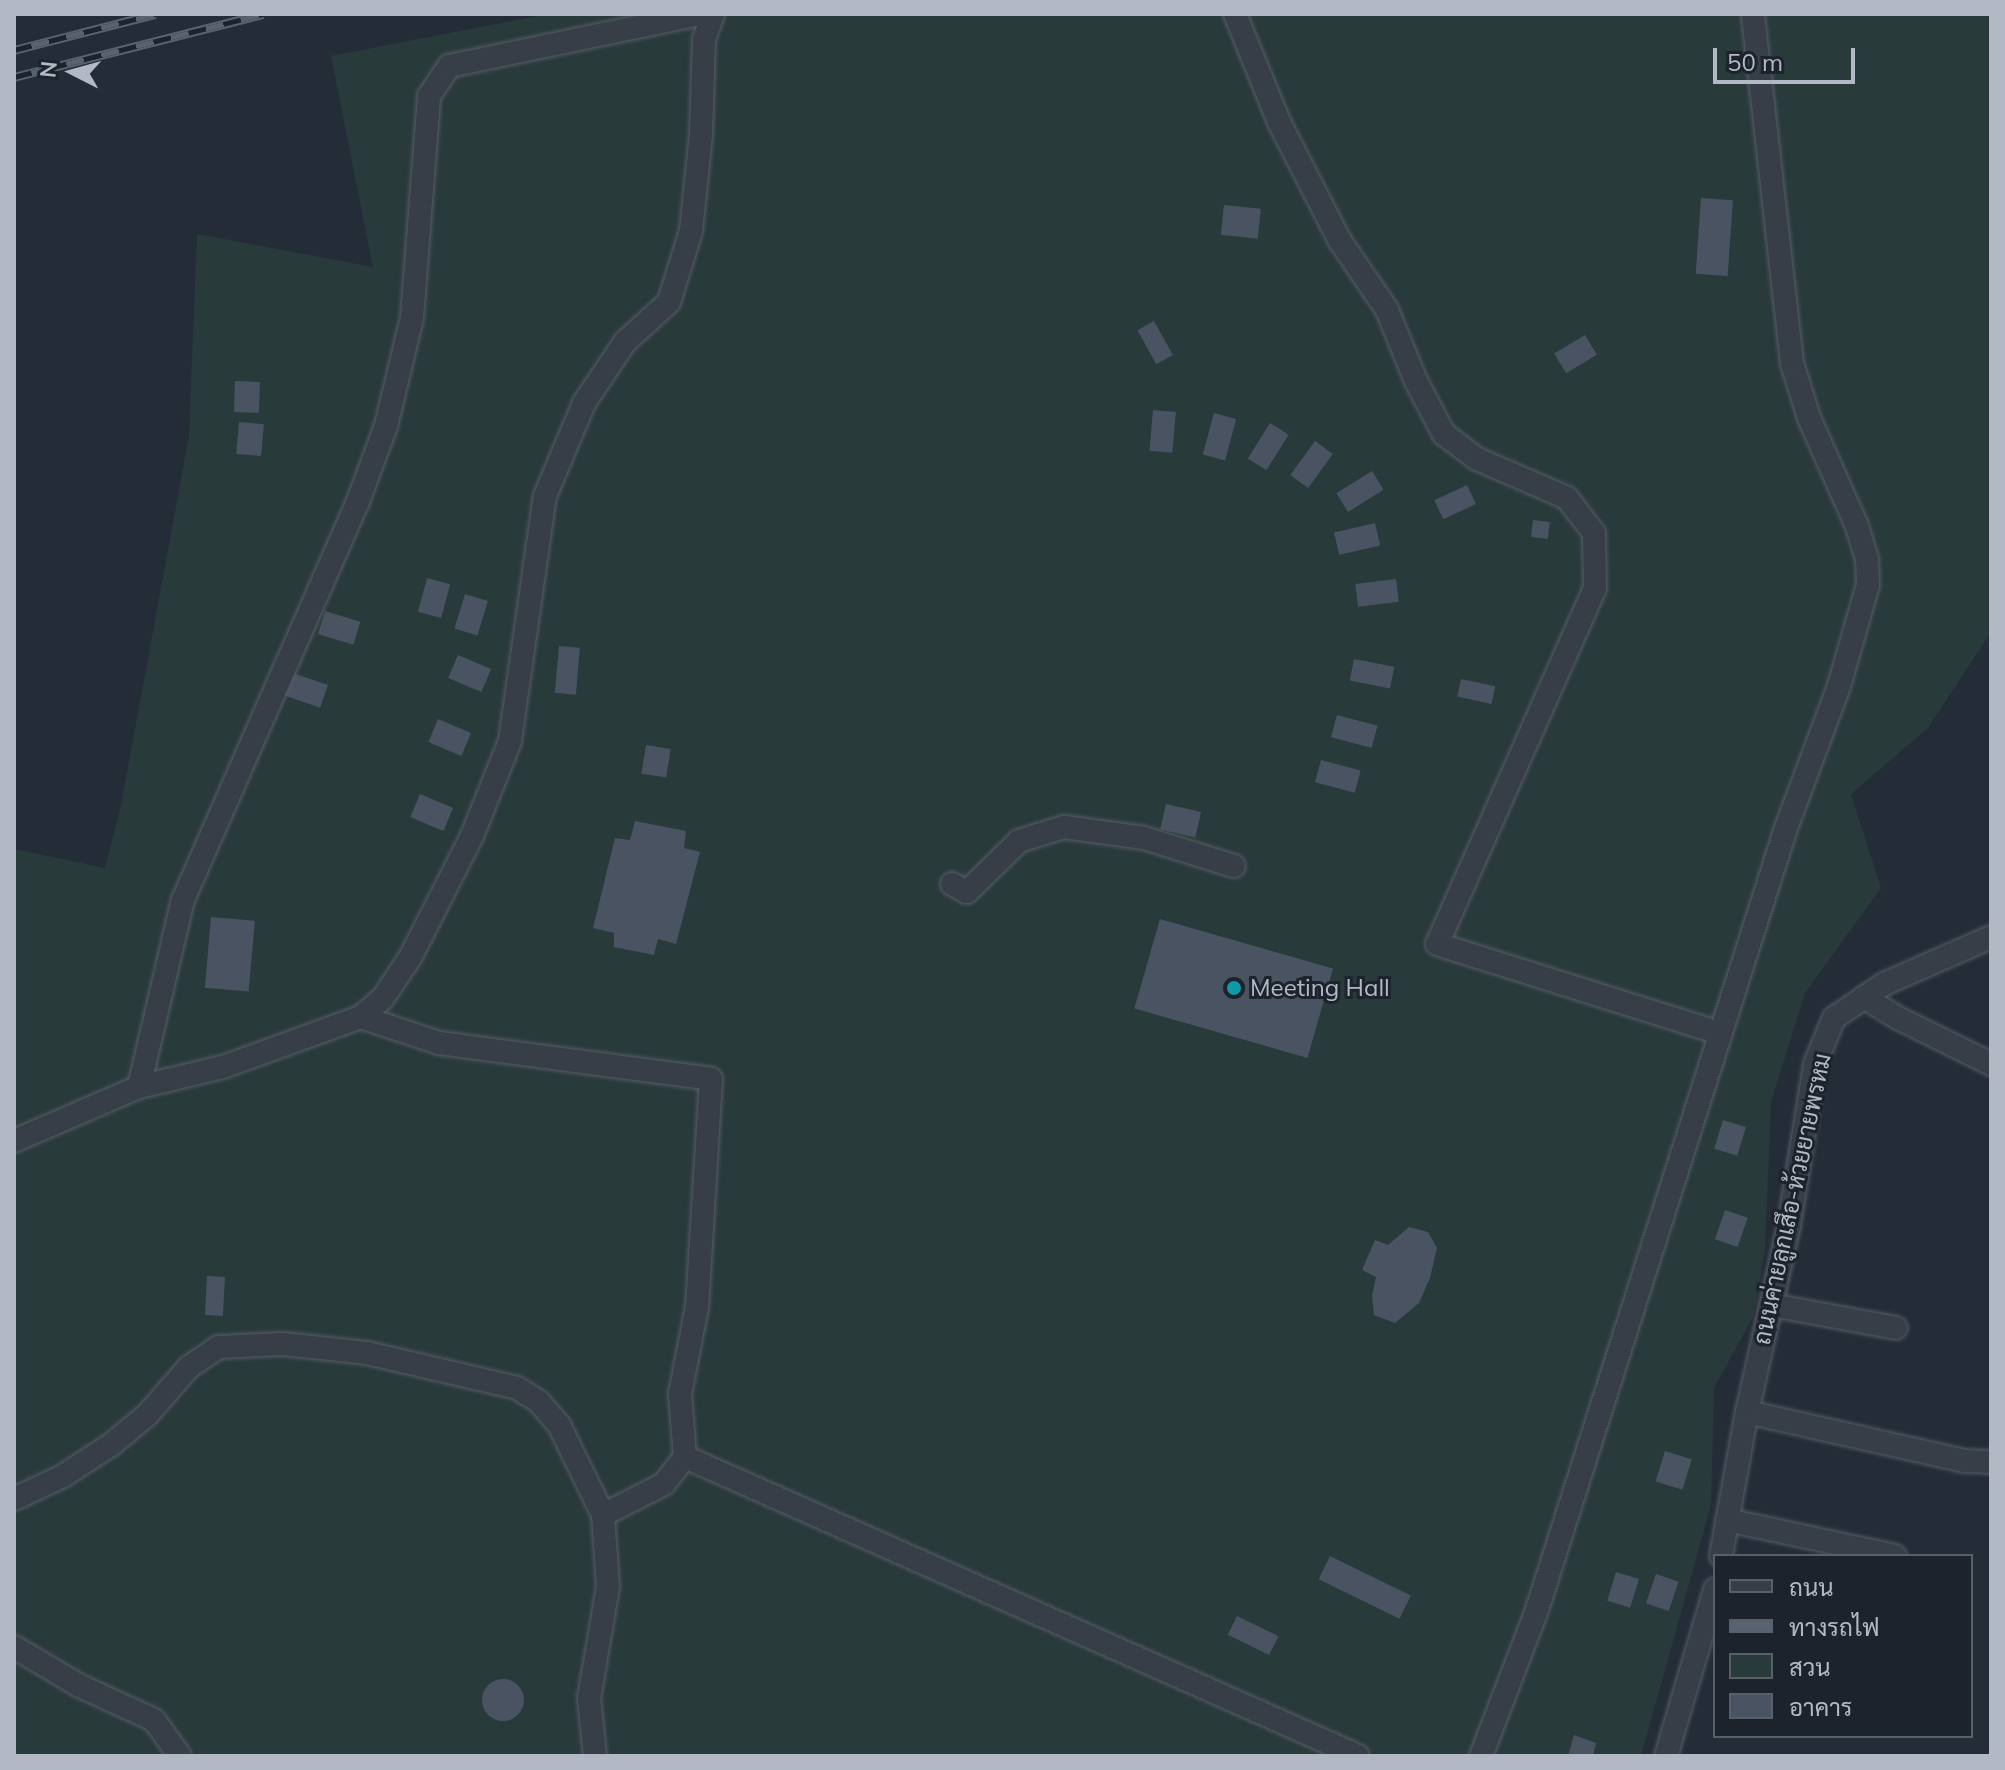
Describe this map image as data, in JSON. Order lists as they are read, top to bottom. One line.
{"streets":{"street":["ถนนค่ายลูกเสึอ-ห้วยยายพรหม"]},"places":["Meeting Hall"],"legend":["ถนน","ทางรถไฟ","สวน","อาคาร"],"scale_bar":"50 m","north":"left"}
